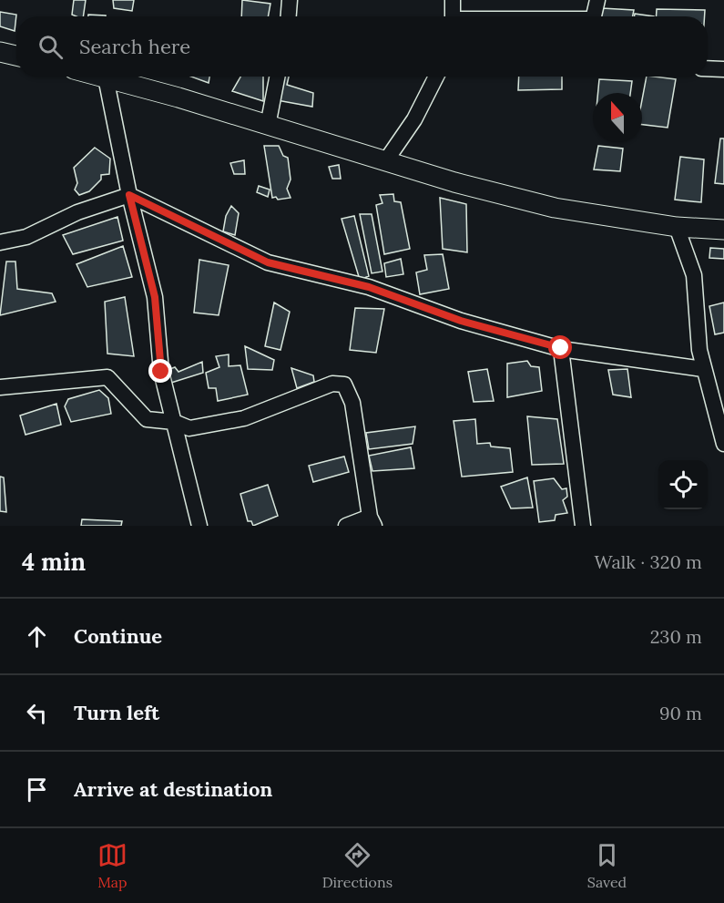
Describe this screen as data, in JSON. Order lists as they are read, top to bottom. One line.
{"north":"top","page":{"search":"Search here","heading":["4 min","Walk · 320 m"],"list":[["Continue","230 m"],["Turn left","90 m"],"Arrive at destination"],"nav":["Map","Directions","Saved"]}}
